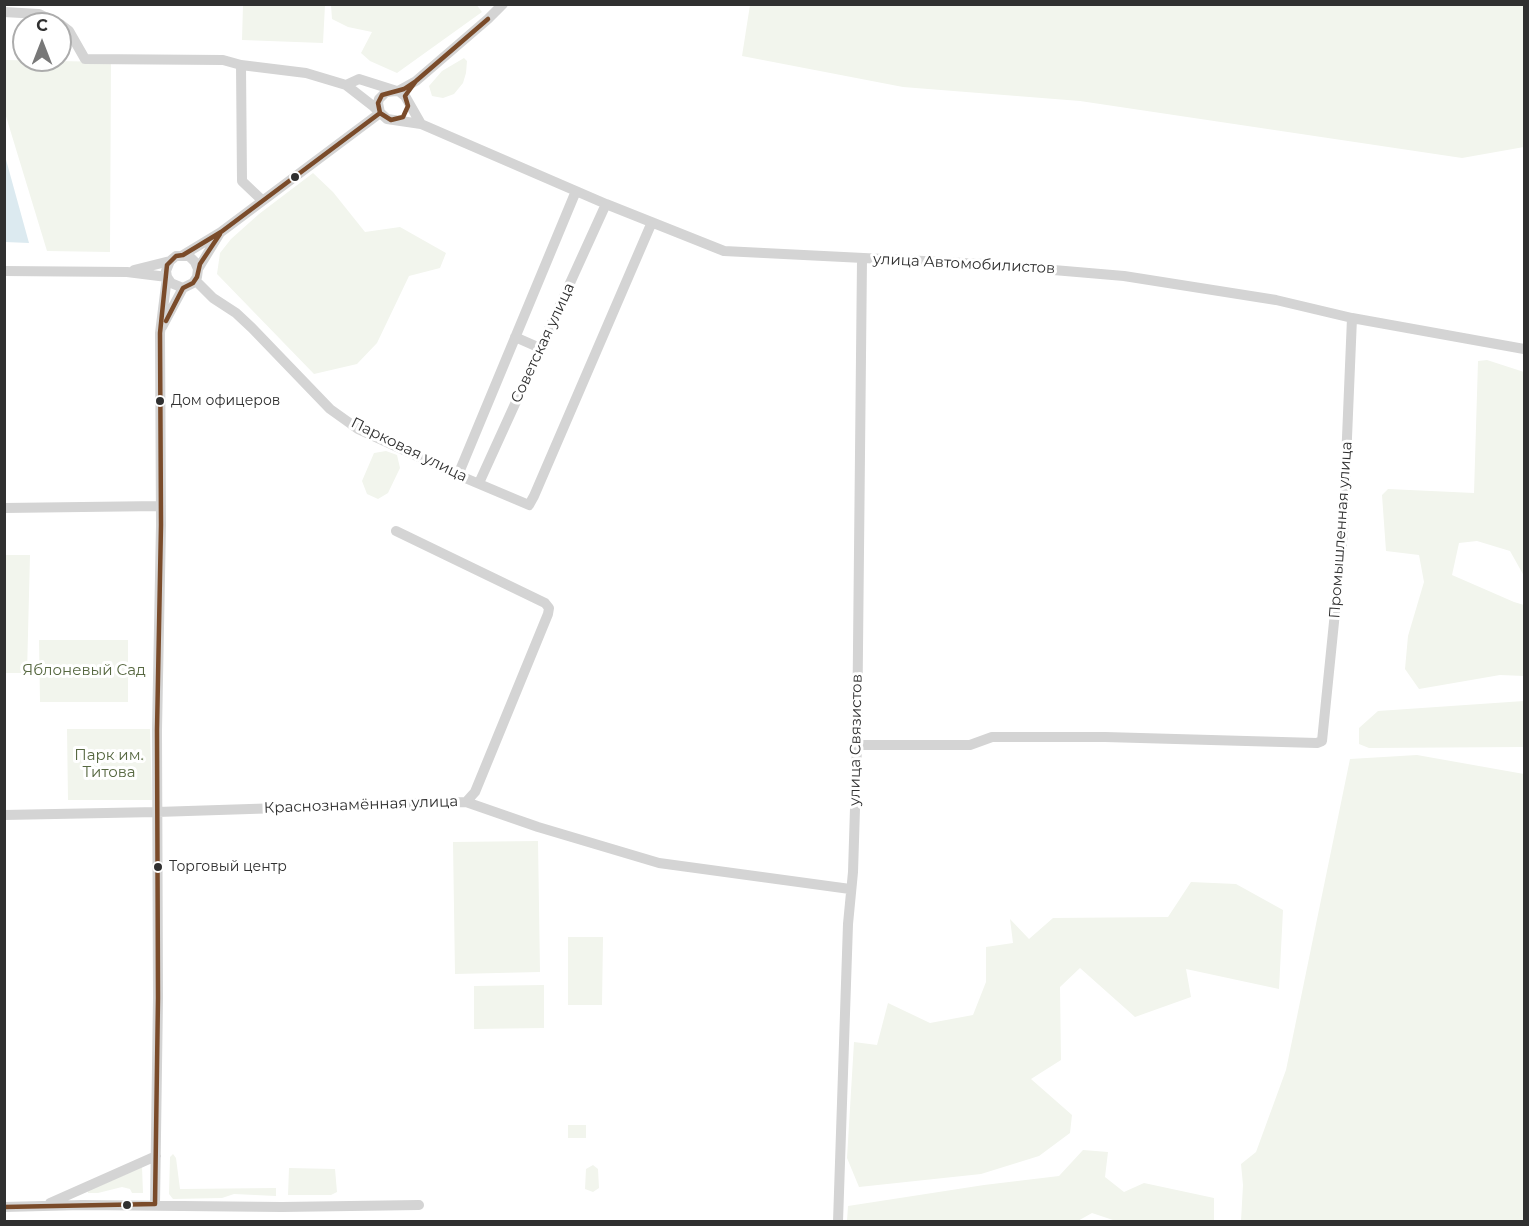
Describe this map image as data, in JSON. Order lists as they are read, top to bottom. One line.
{"streets":{"street":["улица Автомобилистов","Советская улица","Парковая улица","Промышленная улица","улица Связистов","Краснознамённая улица"]},"crossings":[["улица Автомобилистов","Советская улица"],["улица Автомобилистов","Парковая улица"],["улица Автомобилистов","Промышленная улица"],["улица Автомобилистов","улица Связистов"],["Советская улица","Парковая улица"],["Промышленная улица","улица Связистов"],["улица Связистов","Краснознамённая улица"]],"parks":["Яблоневый Сад","Парк им. Титова"],"places":["Дом офицеров","Торговый центр"],"north":"top"}
